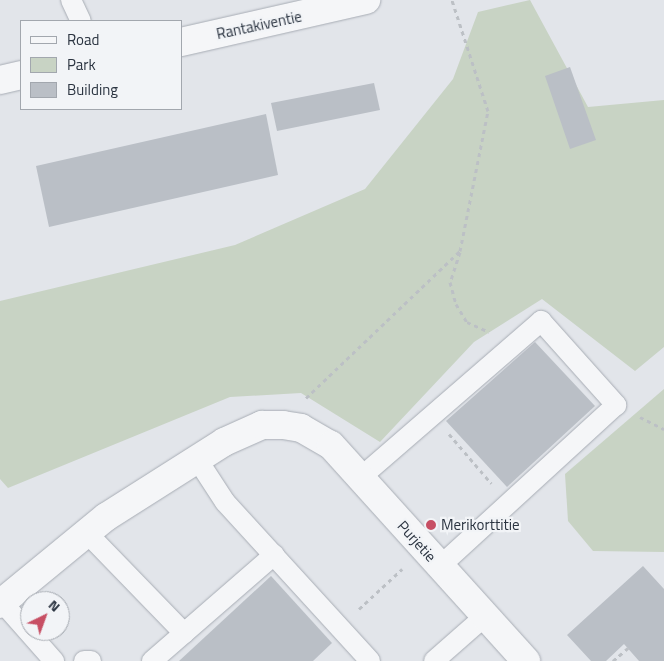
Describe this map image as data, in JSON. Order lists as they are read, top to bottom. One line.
{"streets":{"street":["Rantakiventie","Purjetie"]},"places":["Merikorttitie"],"legend":["Road","Park","Building"],"north":"top right"}
